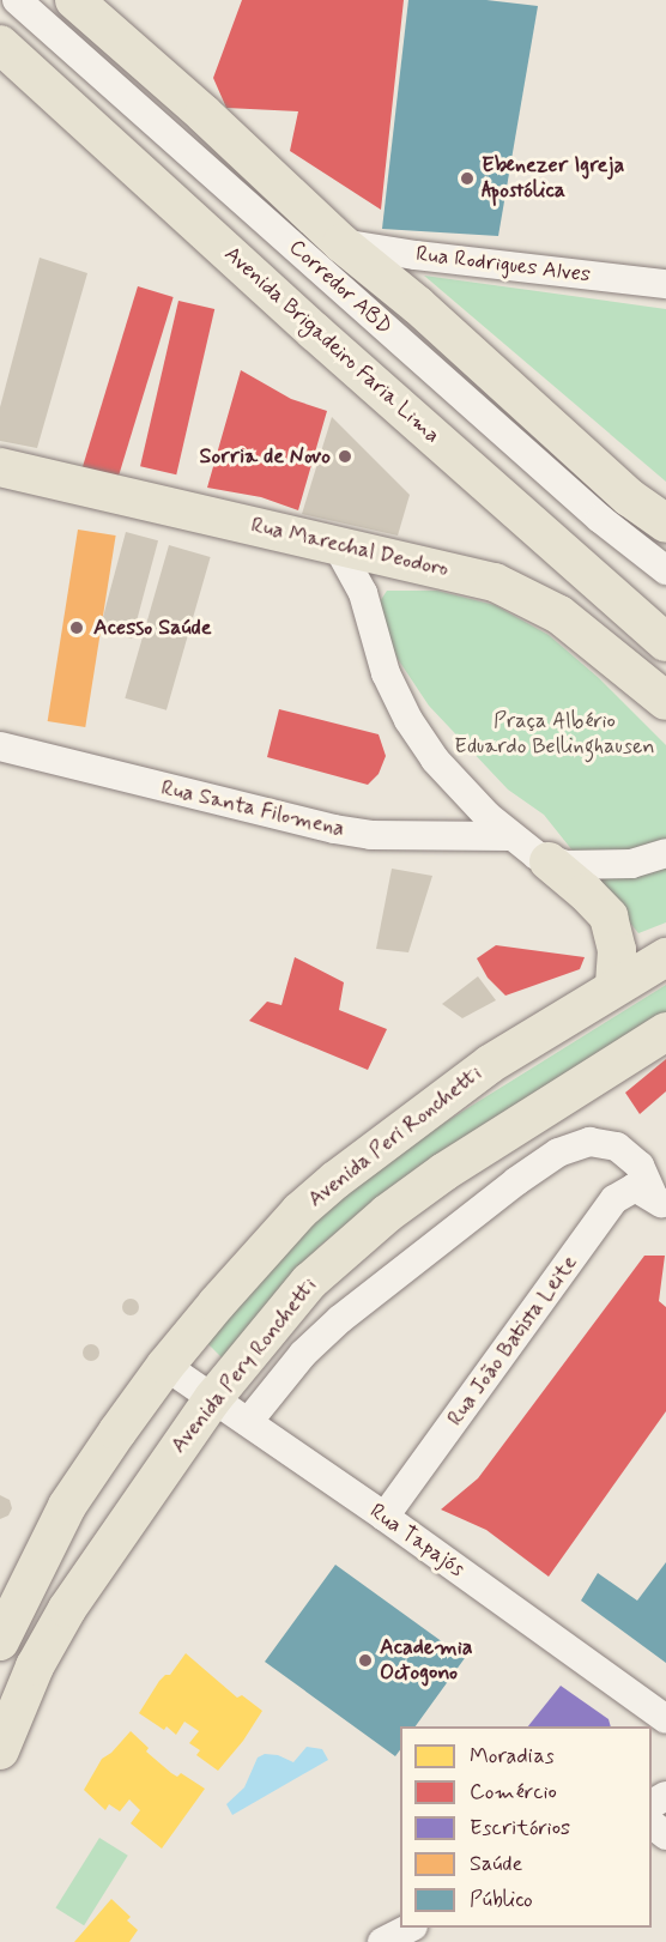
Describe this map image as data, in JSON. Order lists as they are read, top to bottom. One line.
{"streets":{"main road":["Avenida Brigadeiro Faria Lima","Rua Marechal Deodoro","Avenida Peri Ronchetti","Avenida Pery Ronchetti"],"street":["Rua Rodrigues Alves","Corredor ABD","Rua Santa Filomena","Rua João Batista Leite","Rua Tapajós"]},"crossings":[["Avenida Peri Ronchetti","Rua Tapajós"],["Rua João Batista Leite","Rua Tapajós"],["Avenida Pery Ronchetti","Rua Tapajós"]],"parks":["Praça Albério Eduardo Bellinghausen"],"places":["Ebenezer Igreja Apostólica","Sorria de Novo","Acesso Saúde","Academia Octogono"],"legend":["Moradias","Comércio","Escritórios","Saúde","Público"]}
